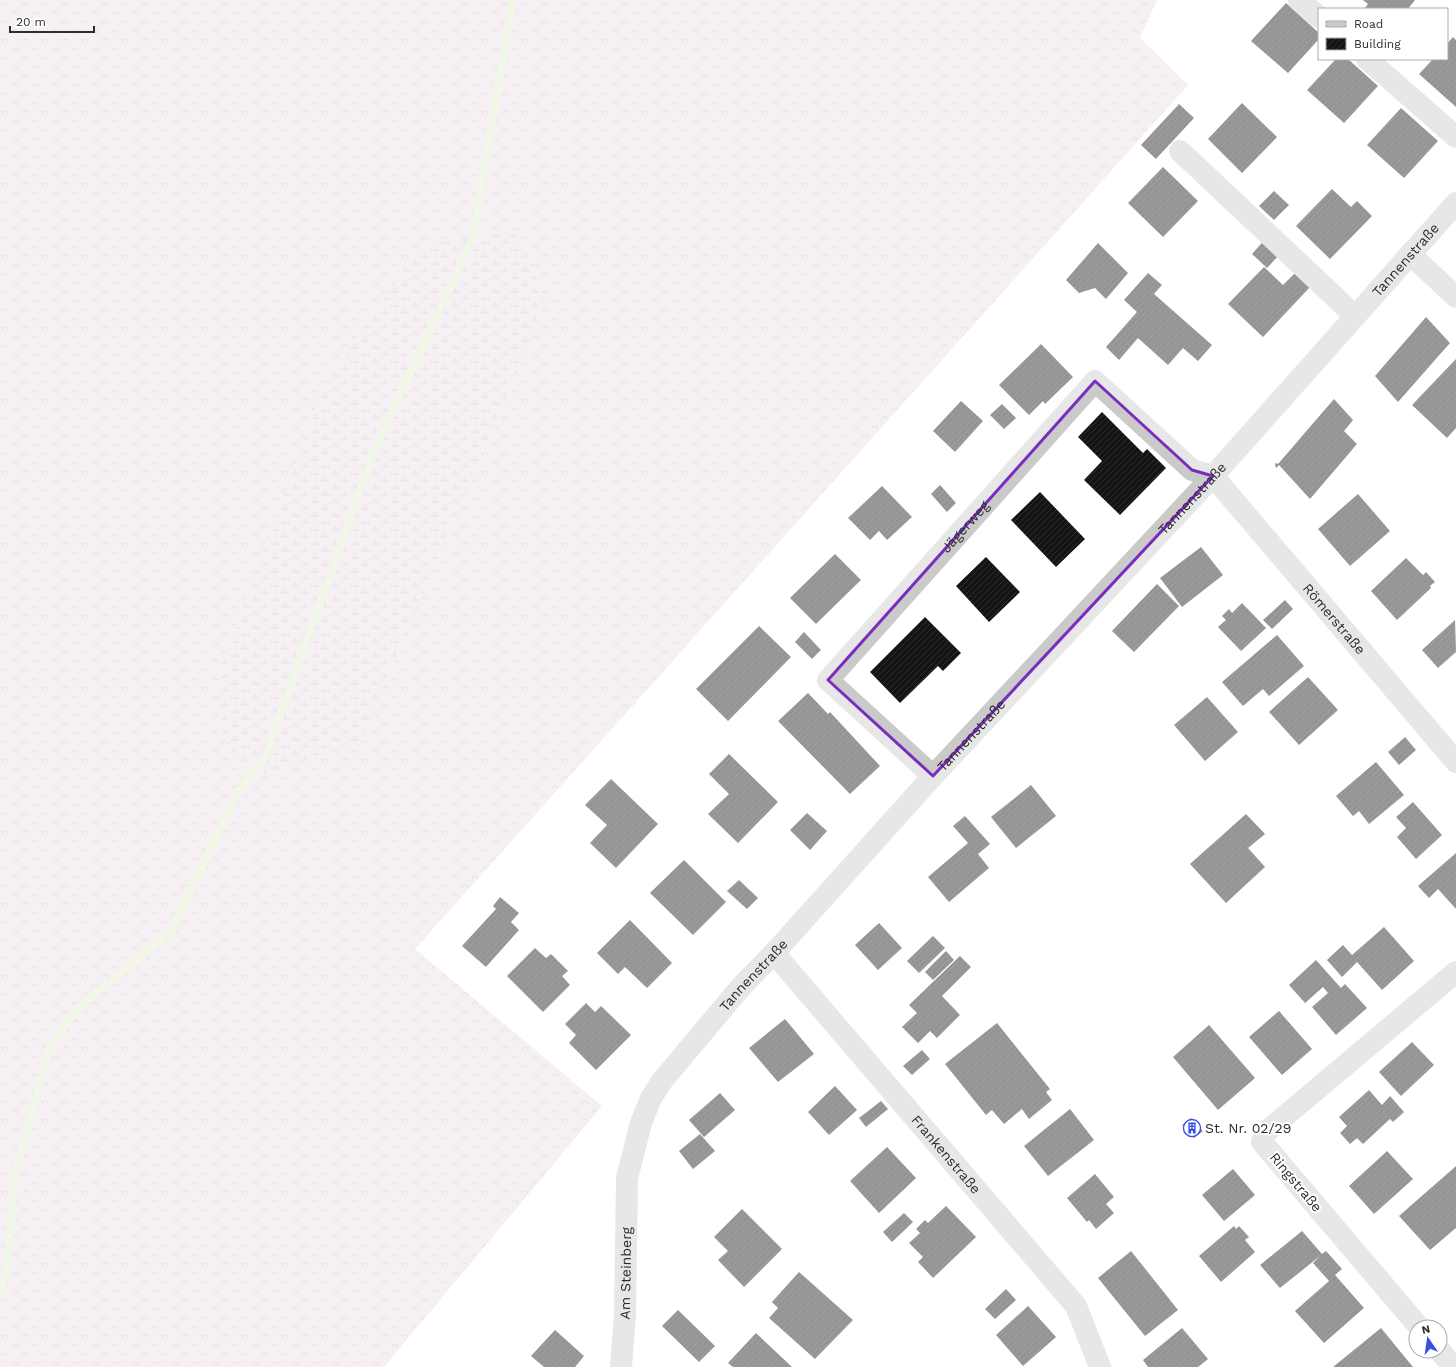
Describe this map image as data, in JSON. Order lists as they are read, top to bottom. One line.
{"streets":{"street":["Tannenstraße","Jägerweg","Römerstraße","Frankenstraße","Ringstraße","Am Steinberg"]},"crossings":[["Tannenstraße","Jägerweg"],["Tannenstraße","Römerstraße"],["Tannenstraße","Frankenstraße"],["Tannenstraße","Am Steinberg"],["Jägerweg","Römerstraße"]],"places":{"building":["St. Nr. 02/29"]},"legend":["Road","Building"],"scale_bar":"20 m","north":"top"}
